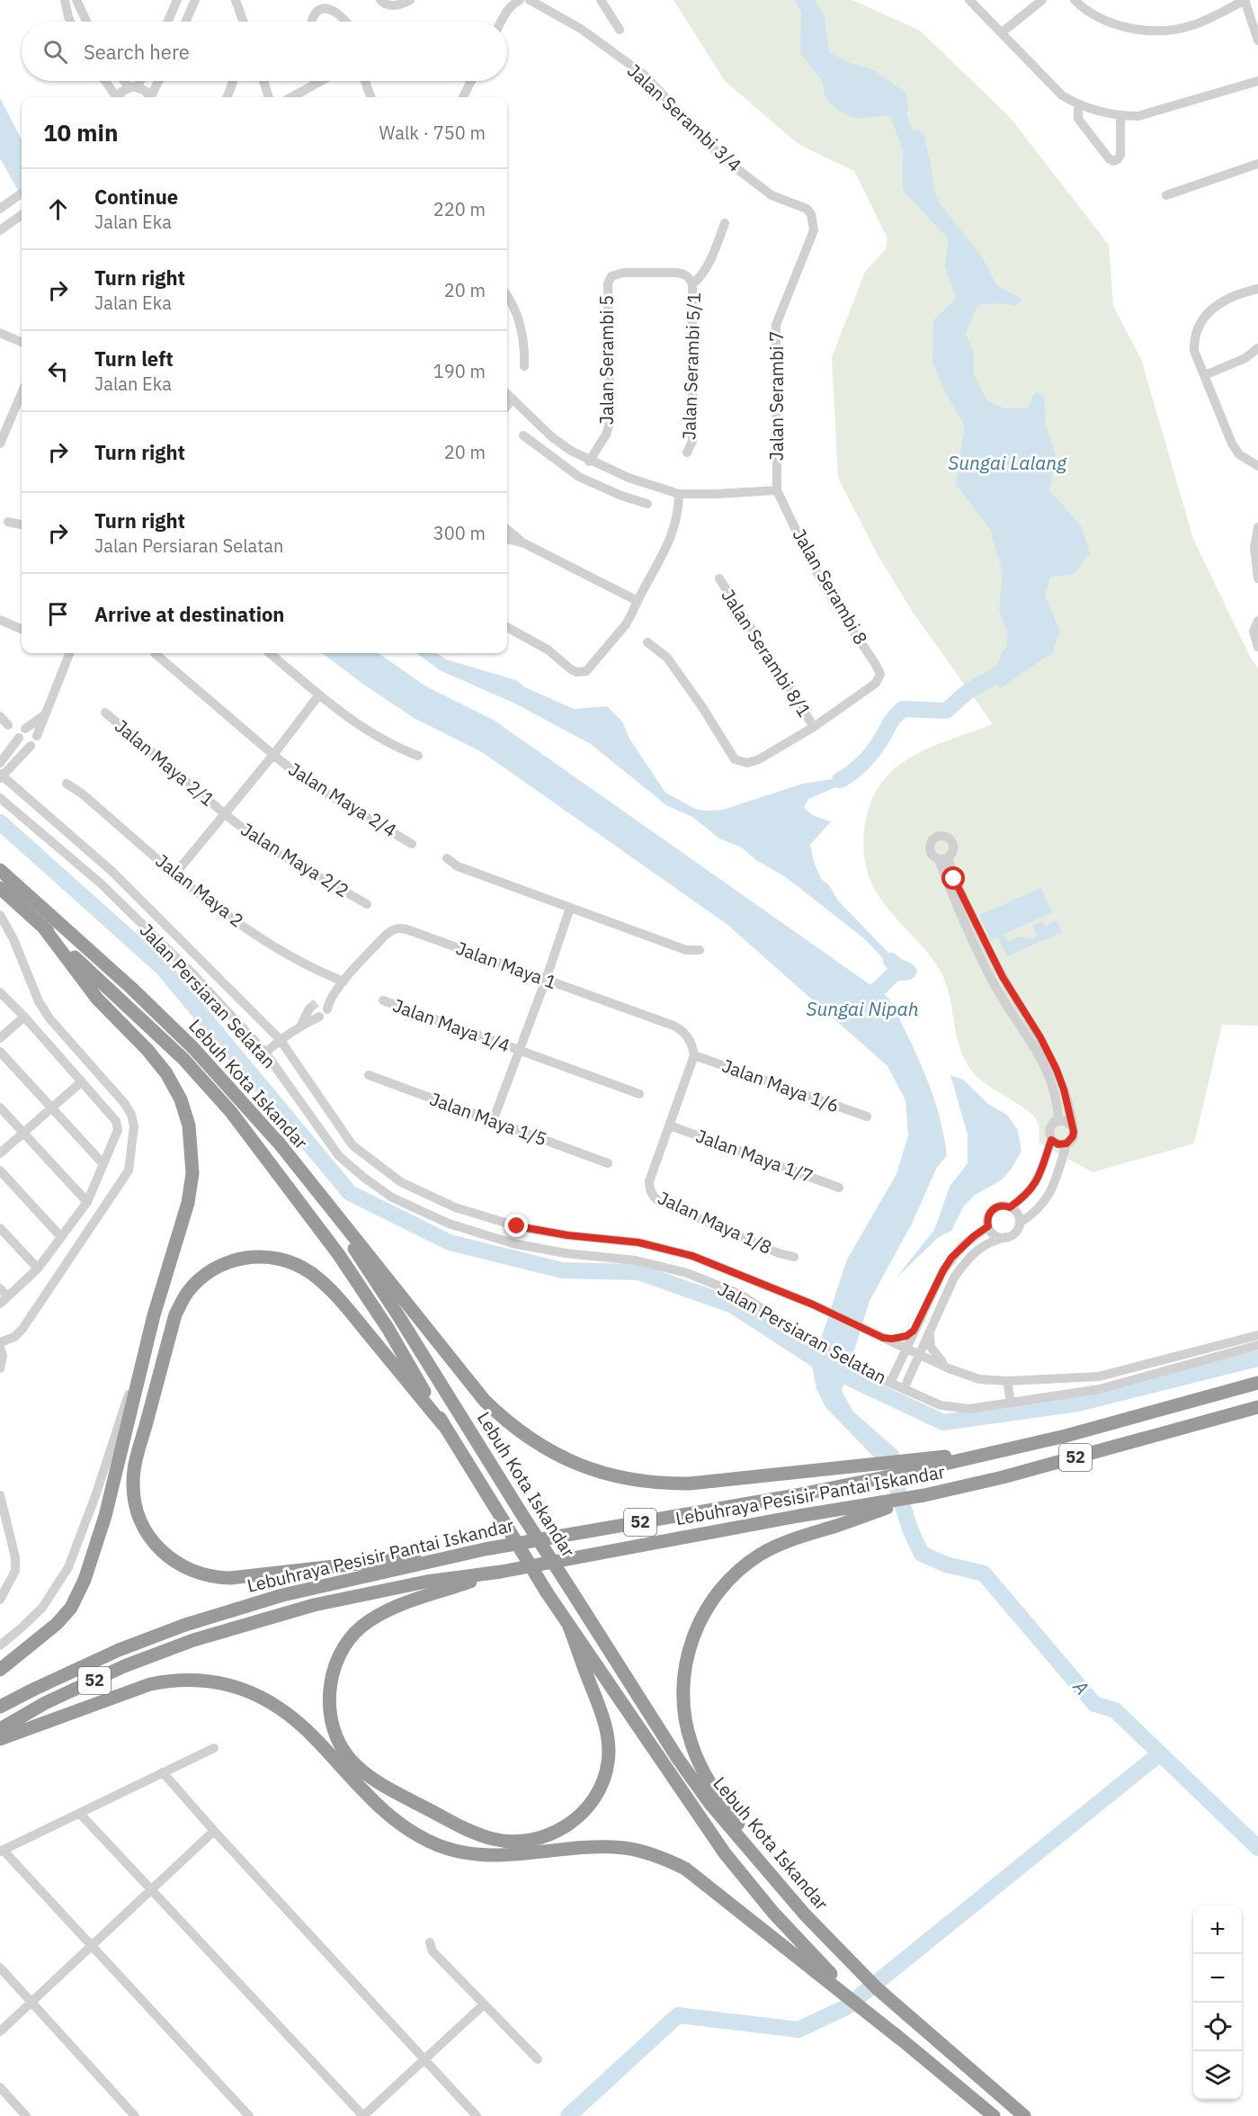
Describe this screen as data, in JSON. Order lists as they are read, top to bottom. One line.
{"streets":{"highway":["Lebuh Kota Iskandar","52","Lebuhraya Pesisir Pantai Iskandar"],"street":["Jalan Serambi 3/4","Jalan Serambi 5","Jalan Serambi 5/1","Jalan Serambi 7","Jalan Serambi 8","Jalan Serambi 8/1","Jalan Maya 2/1","Jalan Maya 2/4","Jalan Maya 2/2","Jalan Maya 2","Jalan Maya 1","Jalan Persiaran Selatan","Jalan Maya 1/4","Jalan Maya 1/6","Jalan Maya 1/5","Jalan Maya 1/7","Jalan Maya 1/8"]},"crossings":[["Jalan Serambi 3/4","Jalan Serambi 7"],["Jalan Serambi 5","Jalan Serambi 5/1"],["Jalan Serambi 7","Jalan Serambi 8"],["Jalan Serambi 8","Jalan Serambi 8/1"],["Jalan Maya 2/1","Jalan Maya 2/2"],["Jalan Maya 2","Jalan Maya 1"],["Jalan Maya 1","Jalan Maya 1/6"],["Jalan Maya 1","Jalan Maya 1/8"],["Jalan Maya 1/6","Jalan Maya 1/8"],["Jalan Maya 1/7","Jalan Maya 1/8"]],"water":["Sungai Lalang","Sungai Nipah","A"],"page":{"search":"Search here","heading":["10 min","Walk · 750 m"],"list":[["Continue","Jalan Eka","220 m"],["Turn right","Jalan Eka","20 m"],["Turn left","Jalan Eka","190 m"],["Turn right","20 m"],["Turn right","Jalan Persiaran Selatan","300 m"],"Arrive at destination"],"map_buttons":["+","−"]}}
